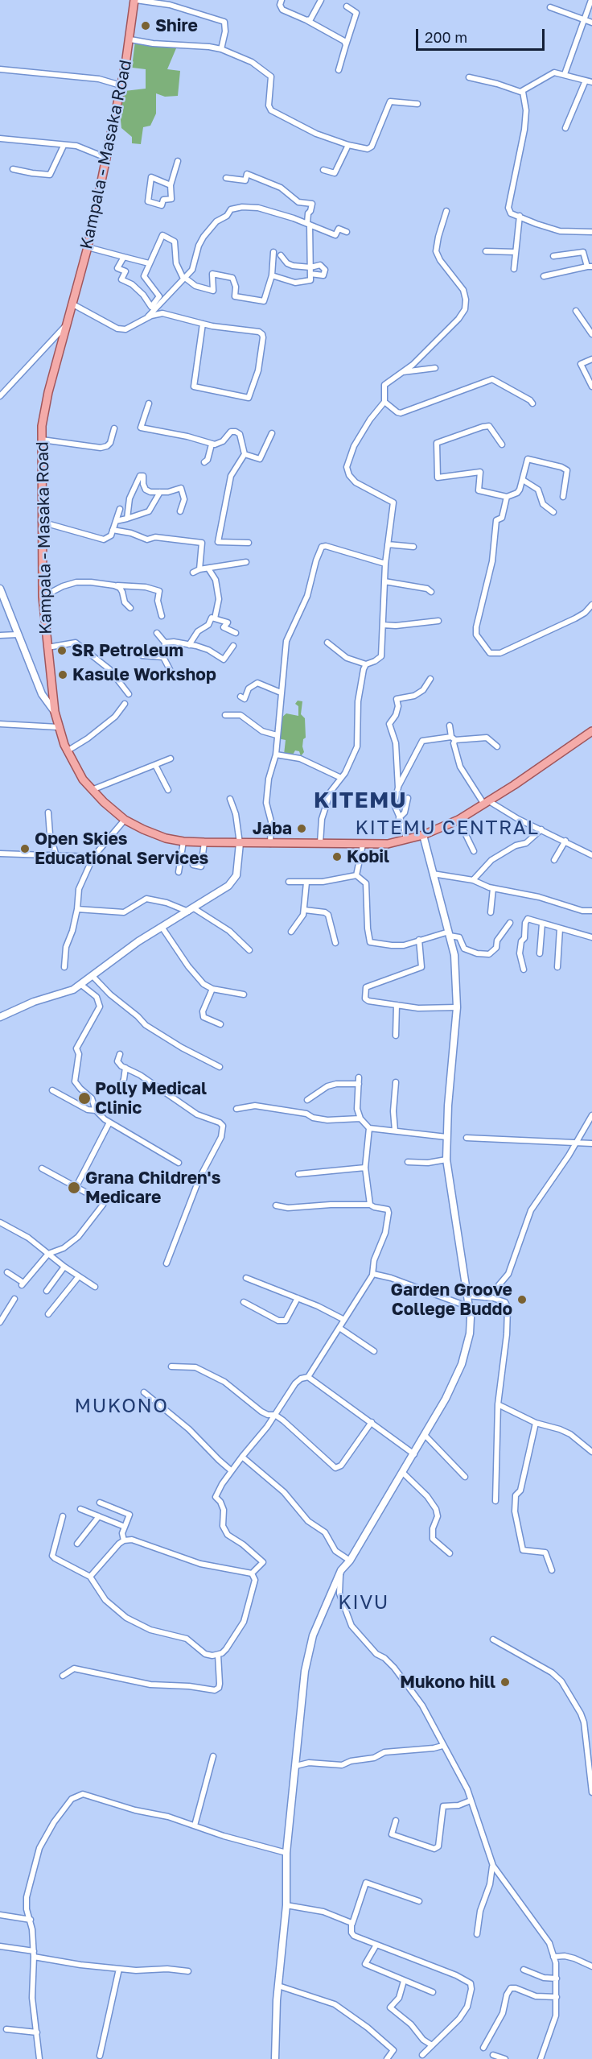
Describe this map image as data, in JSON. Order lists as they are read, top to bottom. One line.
{"streets":{"main road":["Kampala - Masaka Road"]},"districts":["KITEMU","KITEMU CENTRAL","MUKONO","KIVU"],"places":["Shire","SR Petroleum","Kasule Workshop","Jaba","Open Skies Educational Services","Kobil","Polly Medical Clinic","Grana Children's Medicare","Garden Groove College Buddo","Mukono hill"],"scale_bar":"200 m"}
